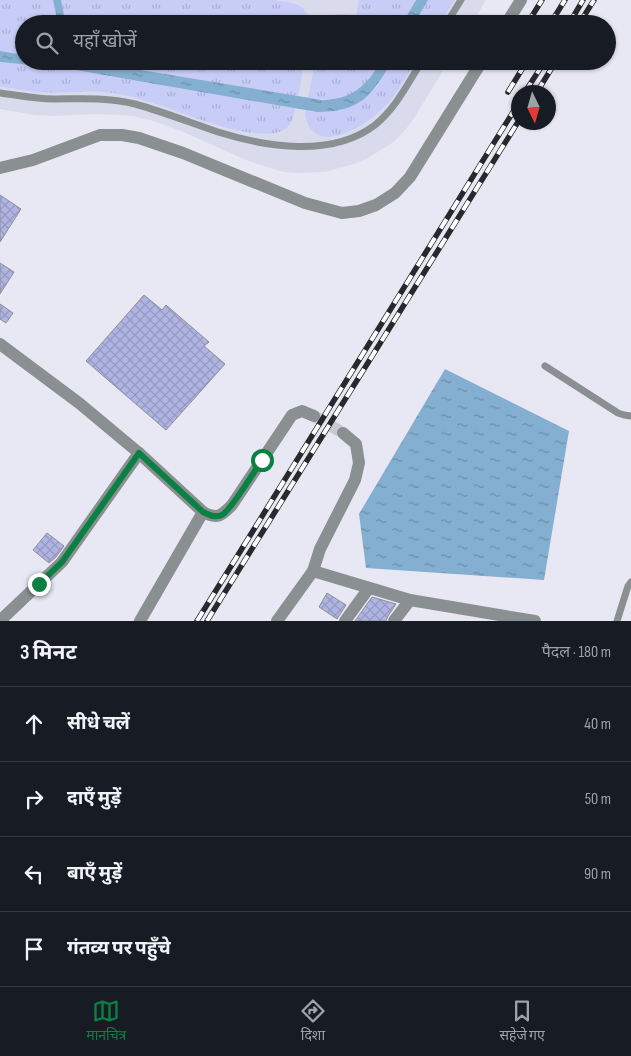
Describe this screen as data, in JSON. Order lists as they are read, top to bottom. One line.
{"north":"bottom","page":{"search":"यहाँ खोजें","heading":["3 मिनट","पैदल · 180 m"],"list":[["सीधे चलें","40 m"],["दाएँ मुड़ें","50 m"],["बाएँ मुड़ें","90 m"],"गंतव्य पर पहुँचे"],"nav":["मानचित्र","दिशा","सहेजे गए"]}}
